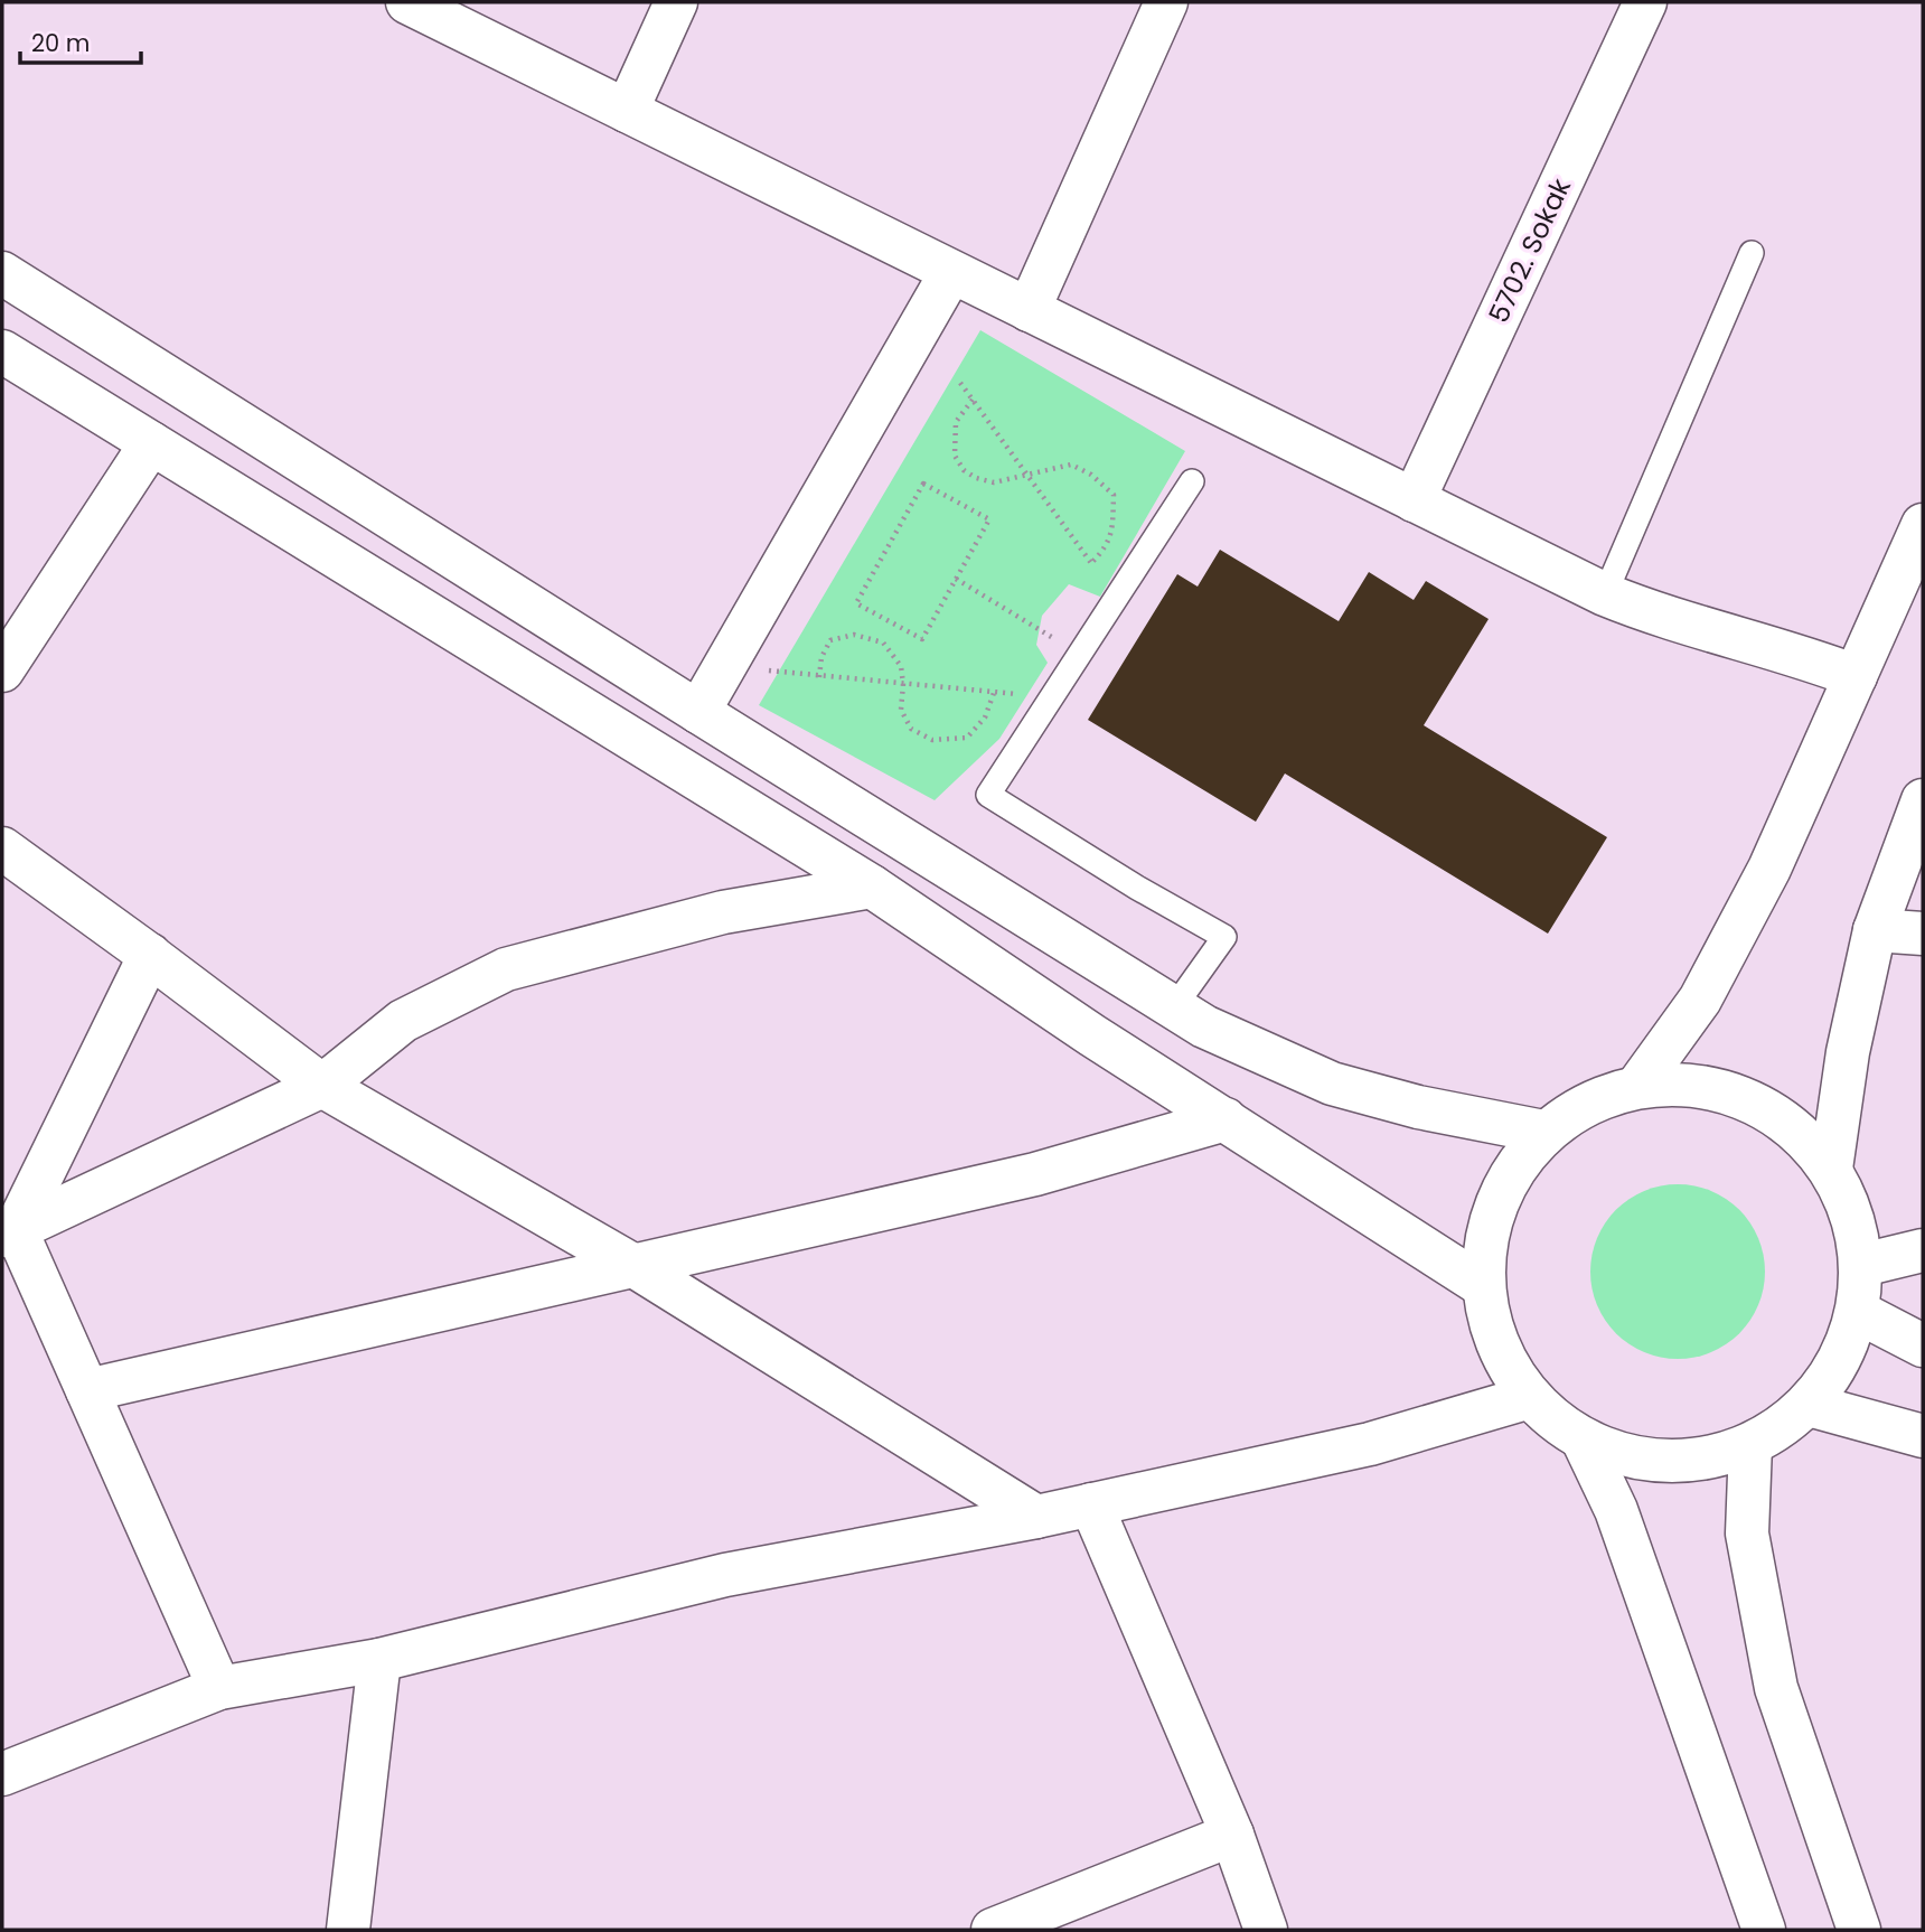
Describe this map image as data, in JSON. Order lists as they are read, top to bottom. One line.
{"streets":{"street":["5702. Sokak"]},"scale_bar":"20 m"}
